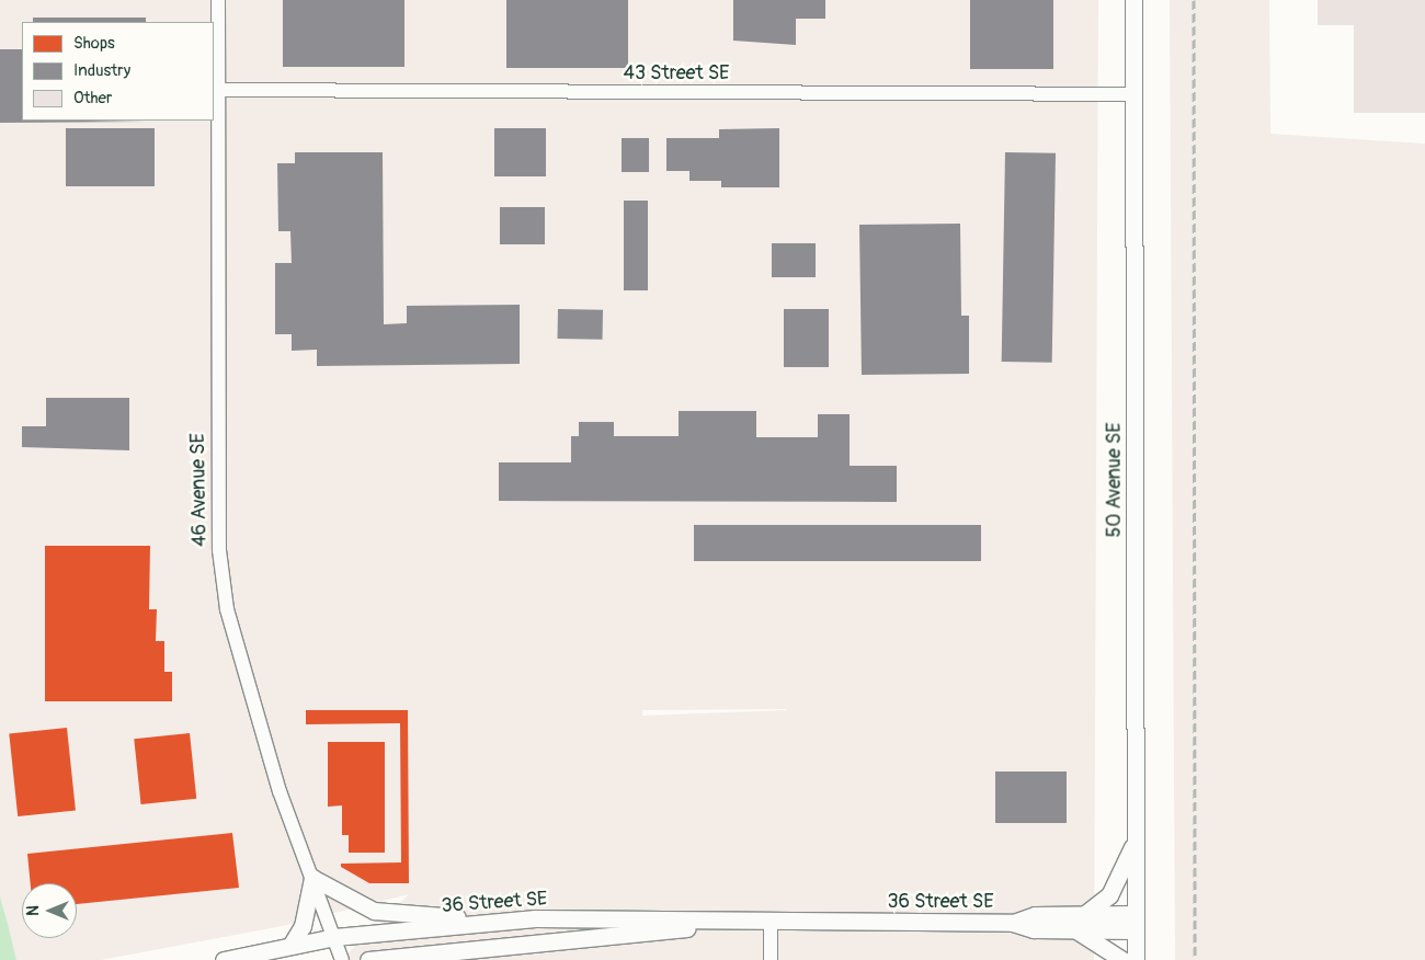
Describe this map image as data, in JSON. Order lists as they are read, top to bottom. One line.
{"streets":{"street":["43 Street SE","50 Avenue SE","46 Avenue SE","36 Street SE"]},"crossings":[["43 Street SE","50 Avenue SE"],["43 Street SE","46 Avenue SE"],["50 Avenue SE","36 Street SE"],["46 Avenue SE","36 Street SE"]],"legend":["Shops","Industry","Other"],"north":"left"}
